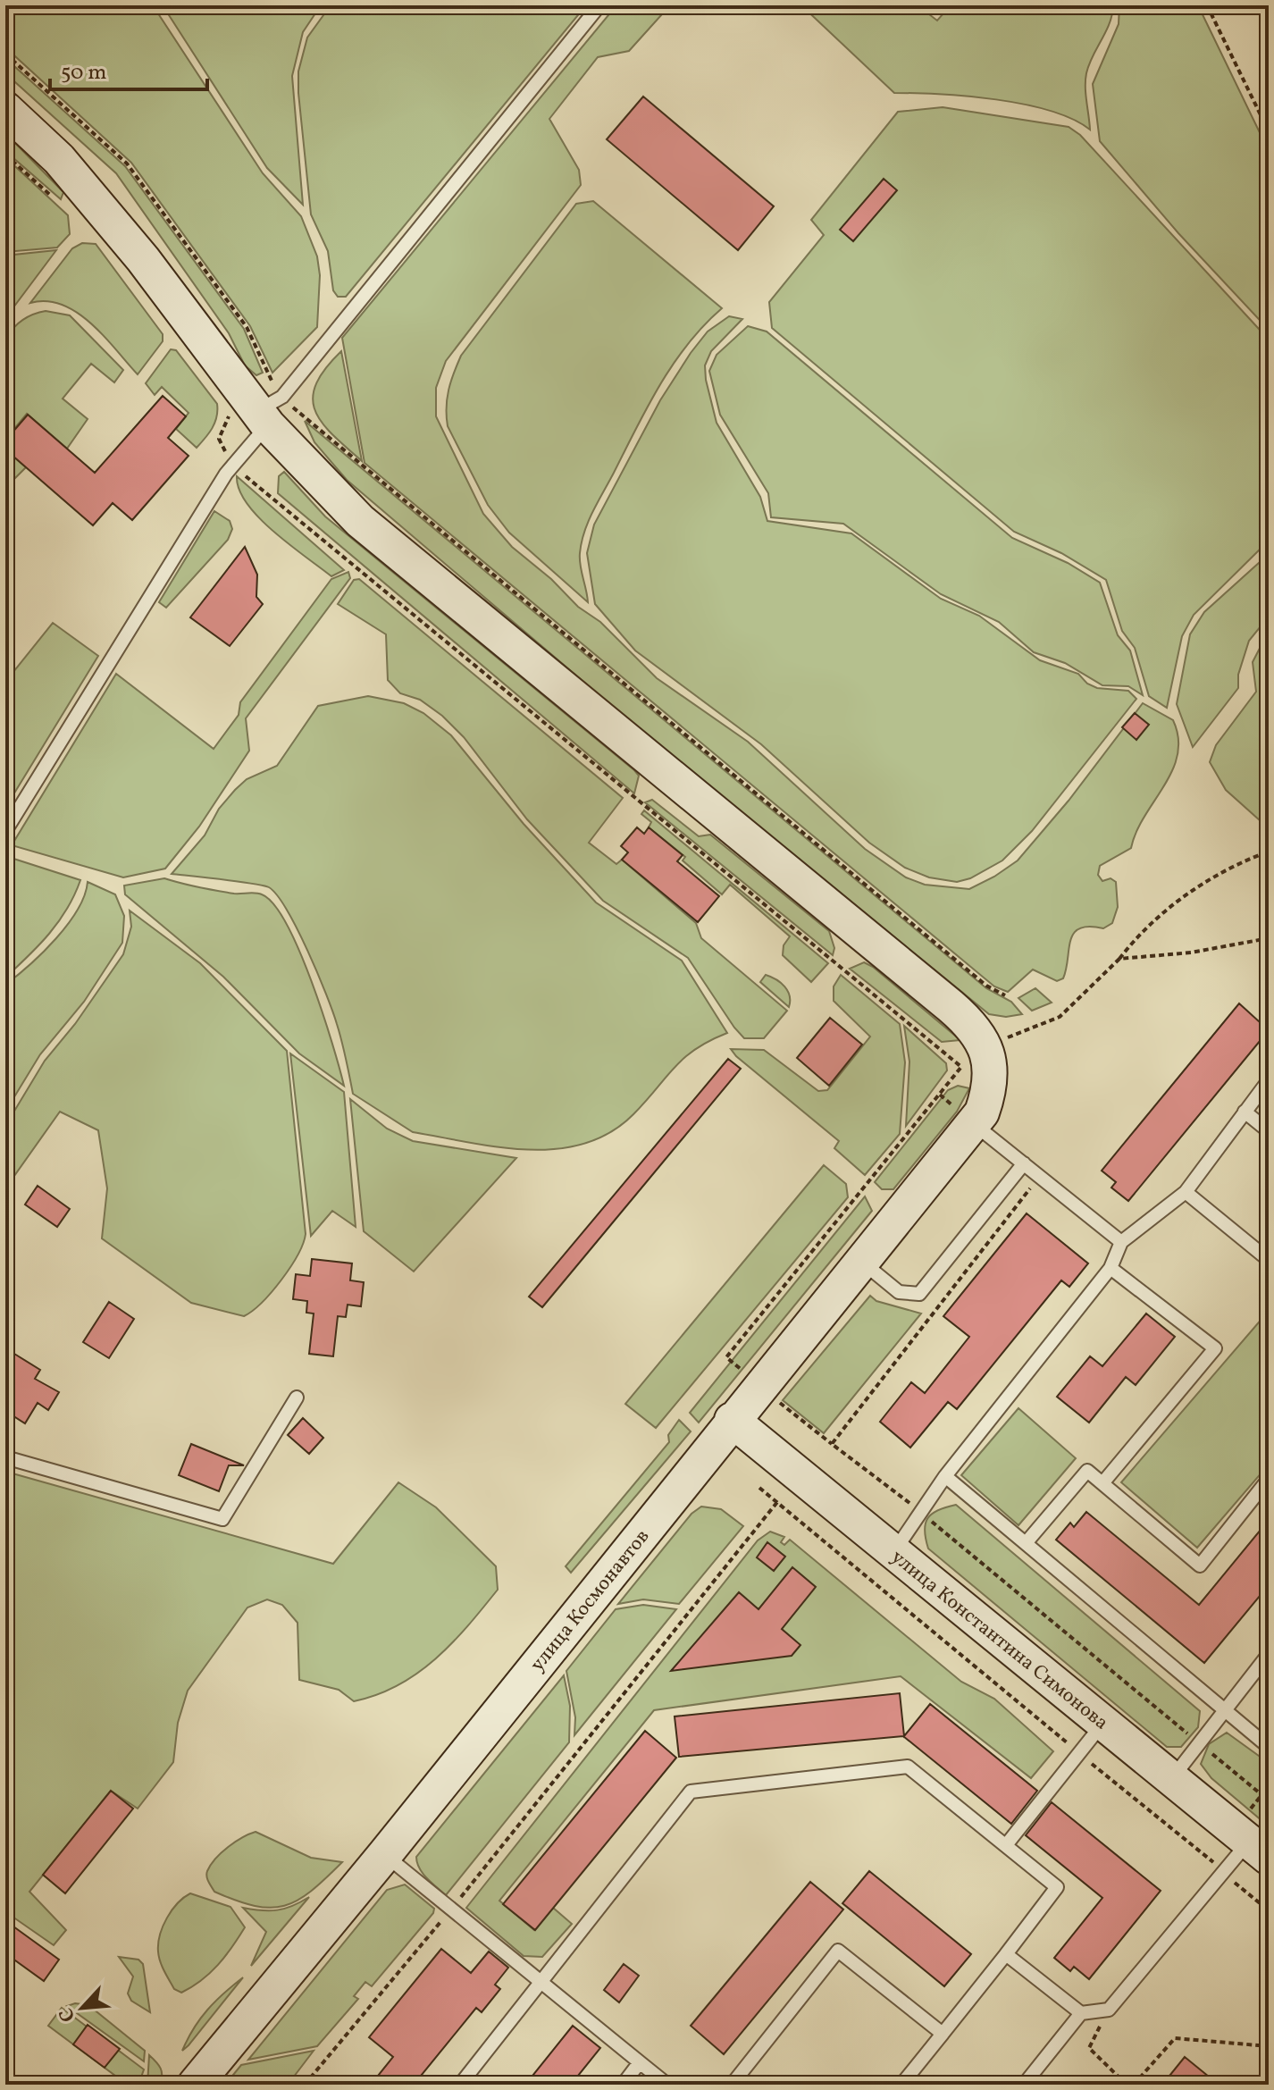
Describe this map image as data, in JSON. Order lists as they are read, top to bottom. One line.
{"streets":{"main road":["улица Космонавтов","улица Константина Симонова"]},"crossings":[["улица Космонавтов","улица Константина Симонова"]],"scale_bar":"50 m","north":"bottom left"}
